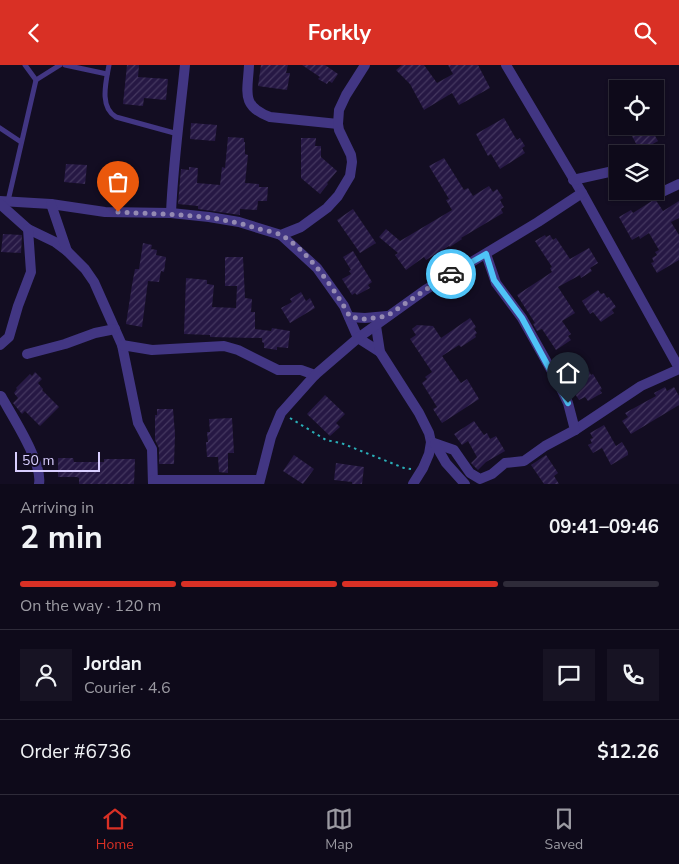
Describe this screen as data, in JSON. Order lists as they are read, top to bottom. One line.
{"scale_bar":"50 m","page":{"header":"Forkly","scale":"50 m","heading":["2 min","Arriving in","09:41–09:46"],"panel":["Jordan","Courier · 4.6","Order #6736","$12.26"],"bar":"On the way · 120 m","tabs":["Home","Map","Saved"]}}
